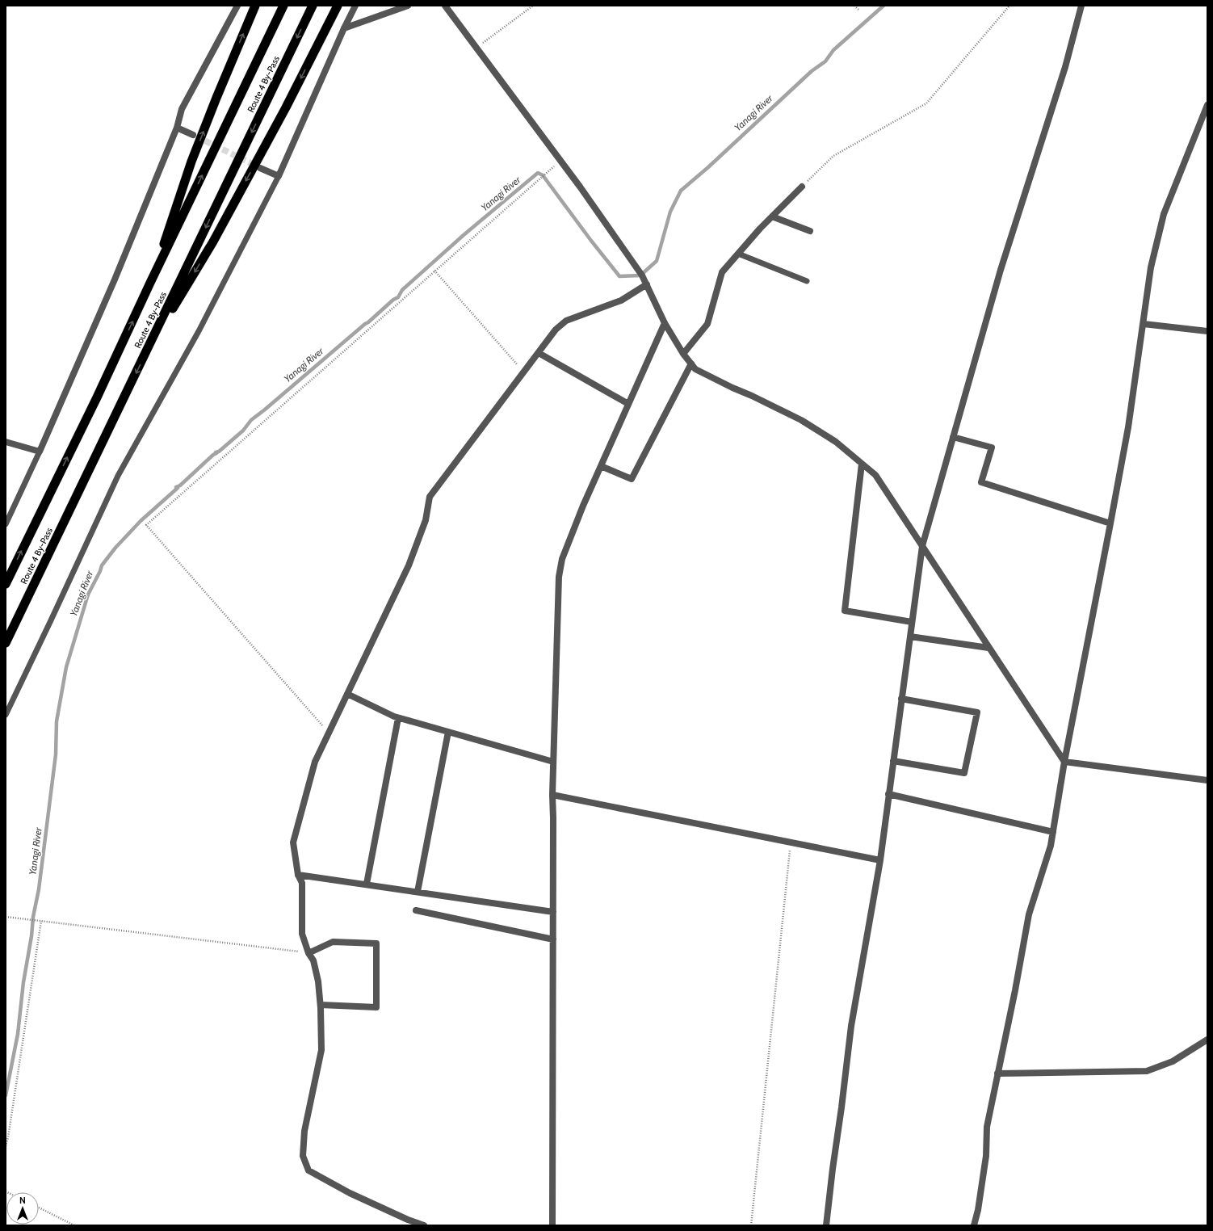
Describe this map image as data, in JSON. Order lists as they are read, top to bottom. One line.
{"streets":{"highway":["Route 4 By-Pass"]},"water":["Yanagi River"],"north":"top"}
